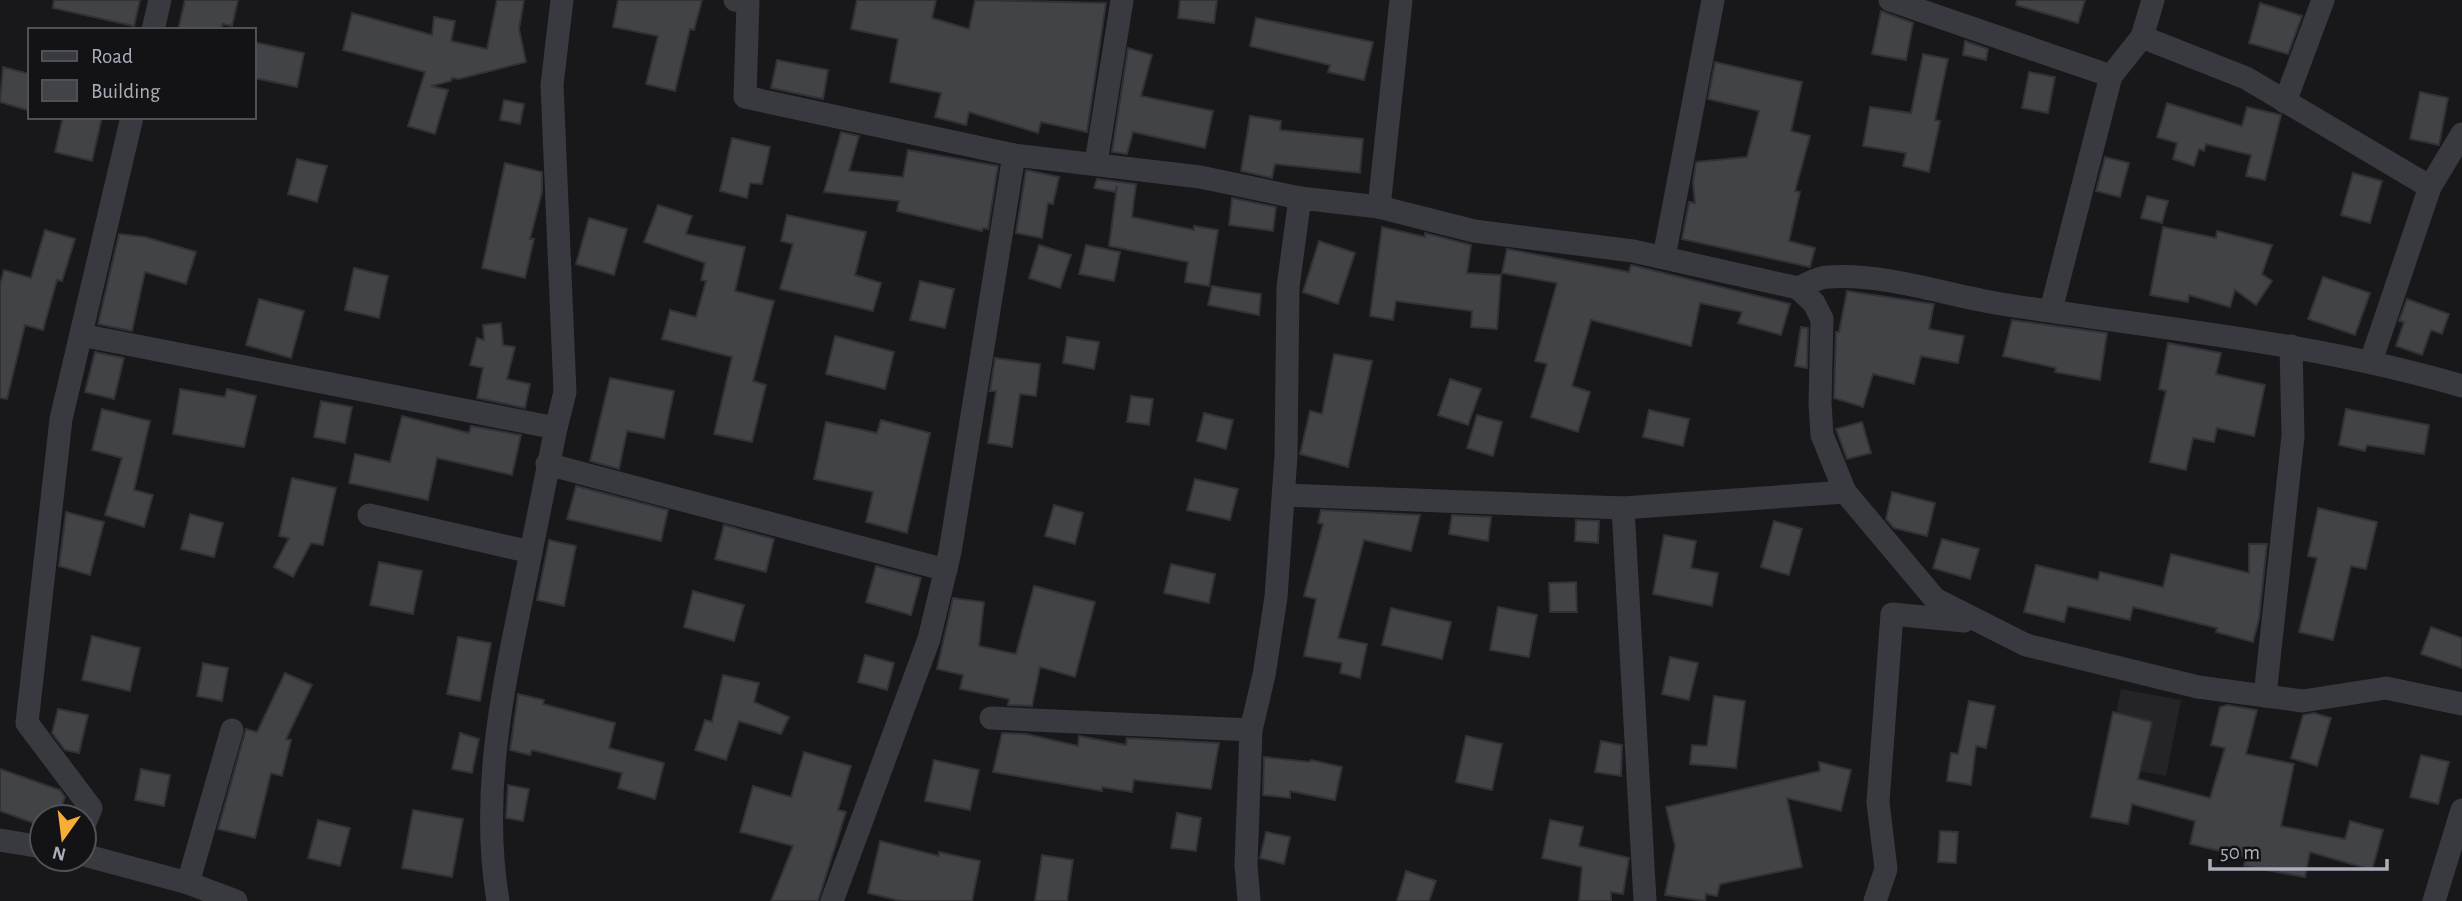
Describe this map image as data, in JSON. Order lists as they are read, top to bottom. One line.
{"legend":["Road","Building"],"scale_bar":"50 m","north":"bottom"}
